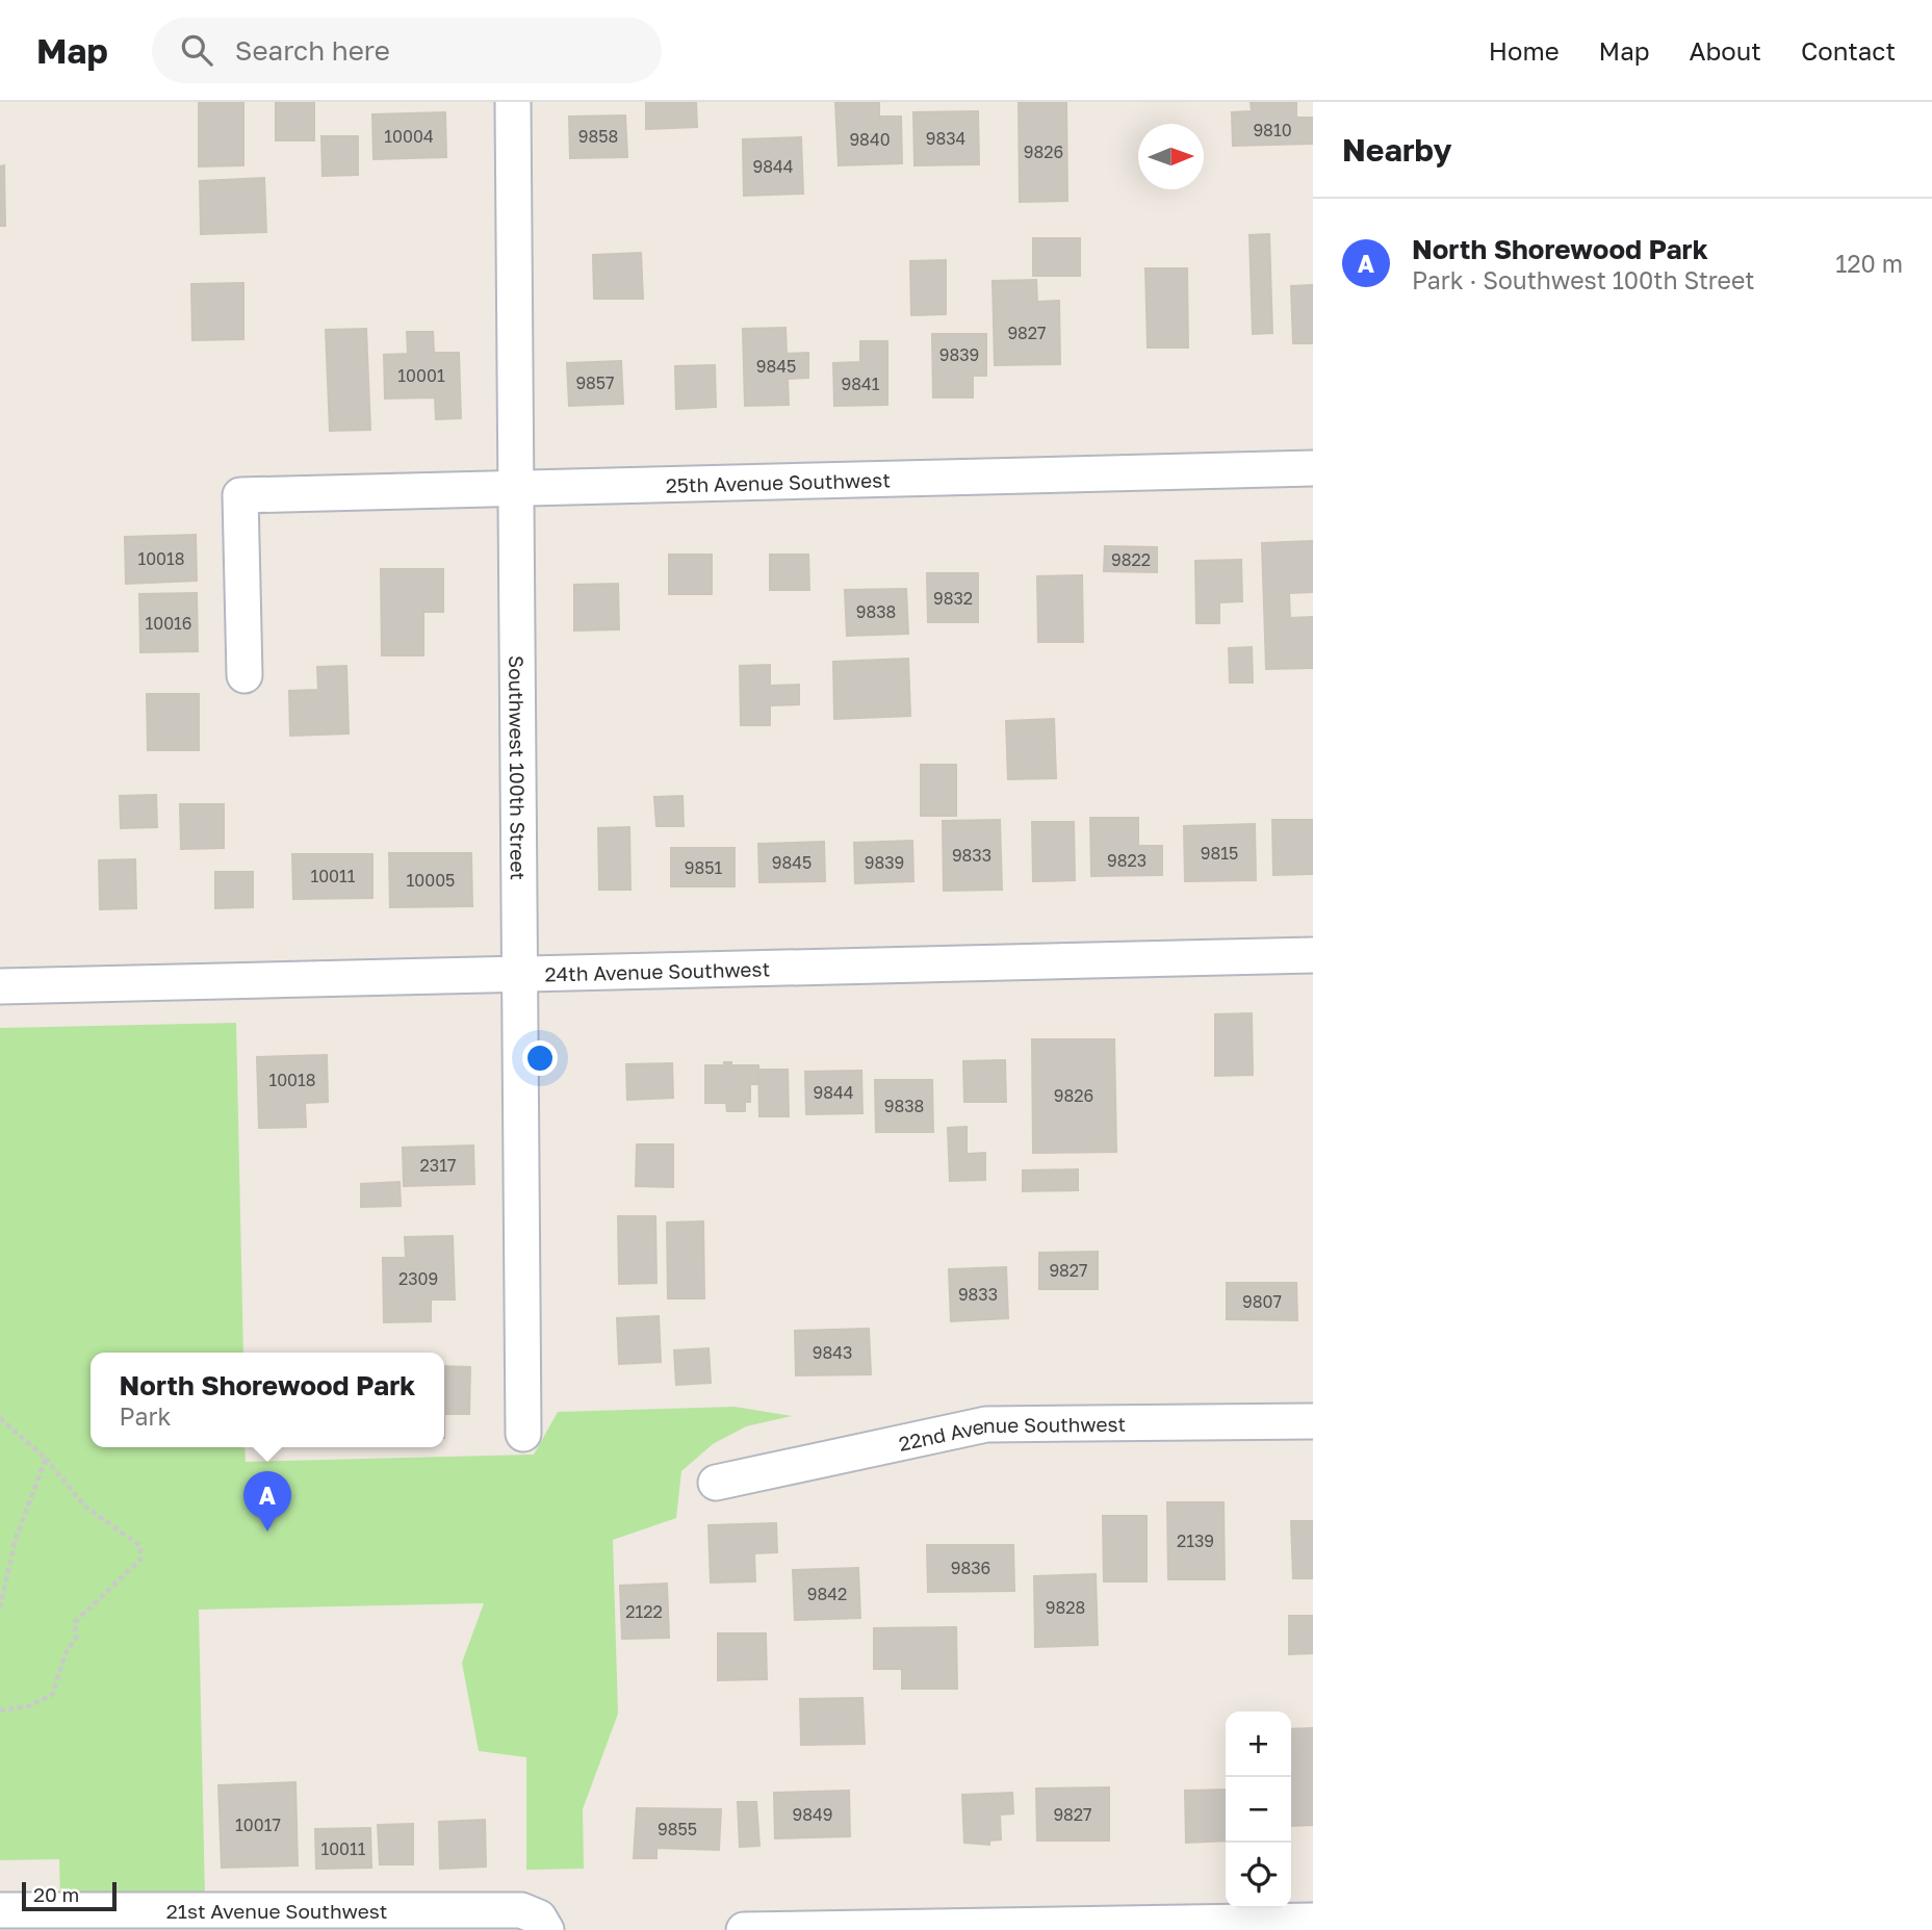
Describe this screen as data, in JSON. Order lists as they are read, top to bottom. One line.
{"streets":{"street":["25th Avenue Southwest","Southwest 100th Street","24th Avenue Southwest","22nd Avenue Southwest","21st Avenue Southwest"]},"crossings":[["25th Avenue Southwest","Southwest 100th Street"],["Southwest 100th Street","24th Avenue Southwest"]],"house_numbers":["9810","10004","9858","9834","9840","9826","9844","9827","9839","9845","10001","9857","9841","10018","9822","9832","9838","10016","9815","9833","9823","9845","9839","9851","10011","10005","10018","9844","9826","9838","2317","9827","2309","9833","9807","9843","2139","9836","9842","9828","2122","9849","9827","10017","9855","10011"],"scale_bar":"20 m","north":"right","page":{"header":"Map","search":"Search here","nav":["Home","Map","About","Contact"],"heading":"Nearby","list":[{"mark":"A","name":"North Shorewood Park","note":"Park · Southwest 100th Street","value":"120 m"}],"popup":["North Shorewood Park","Park"],"pins":"A","map_buttons":["+","−"],"scale":"20 m"}}
